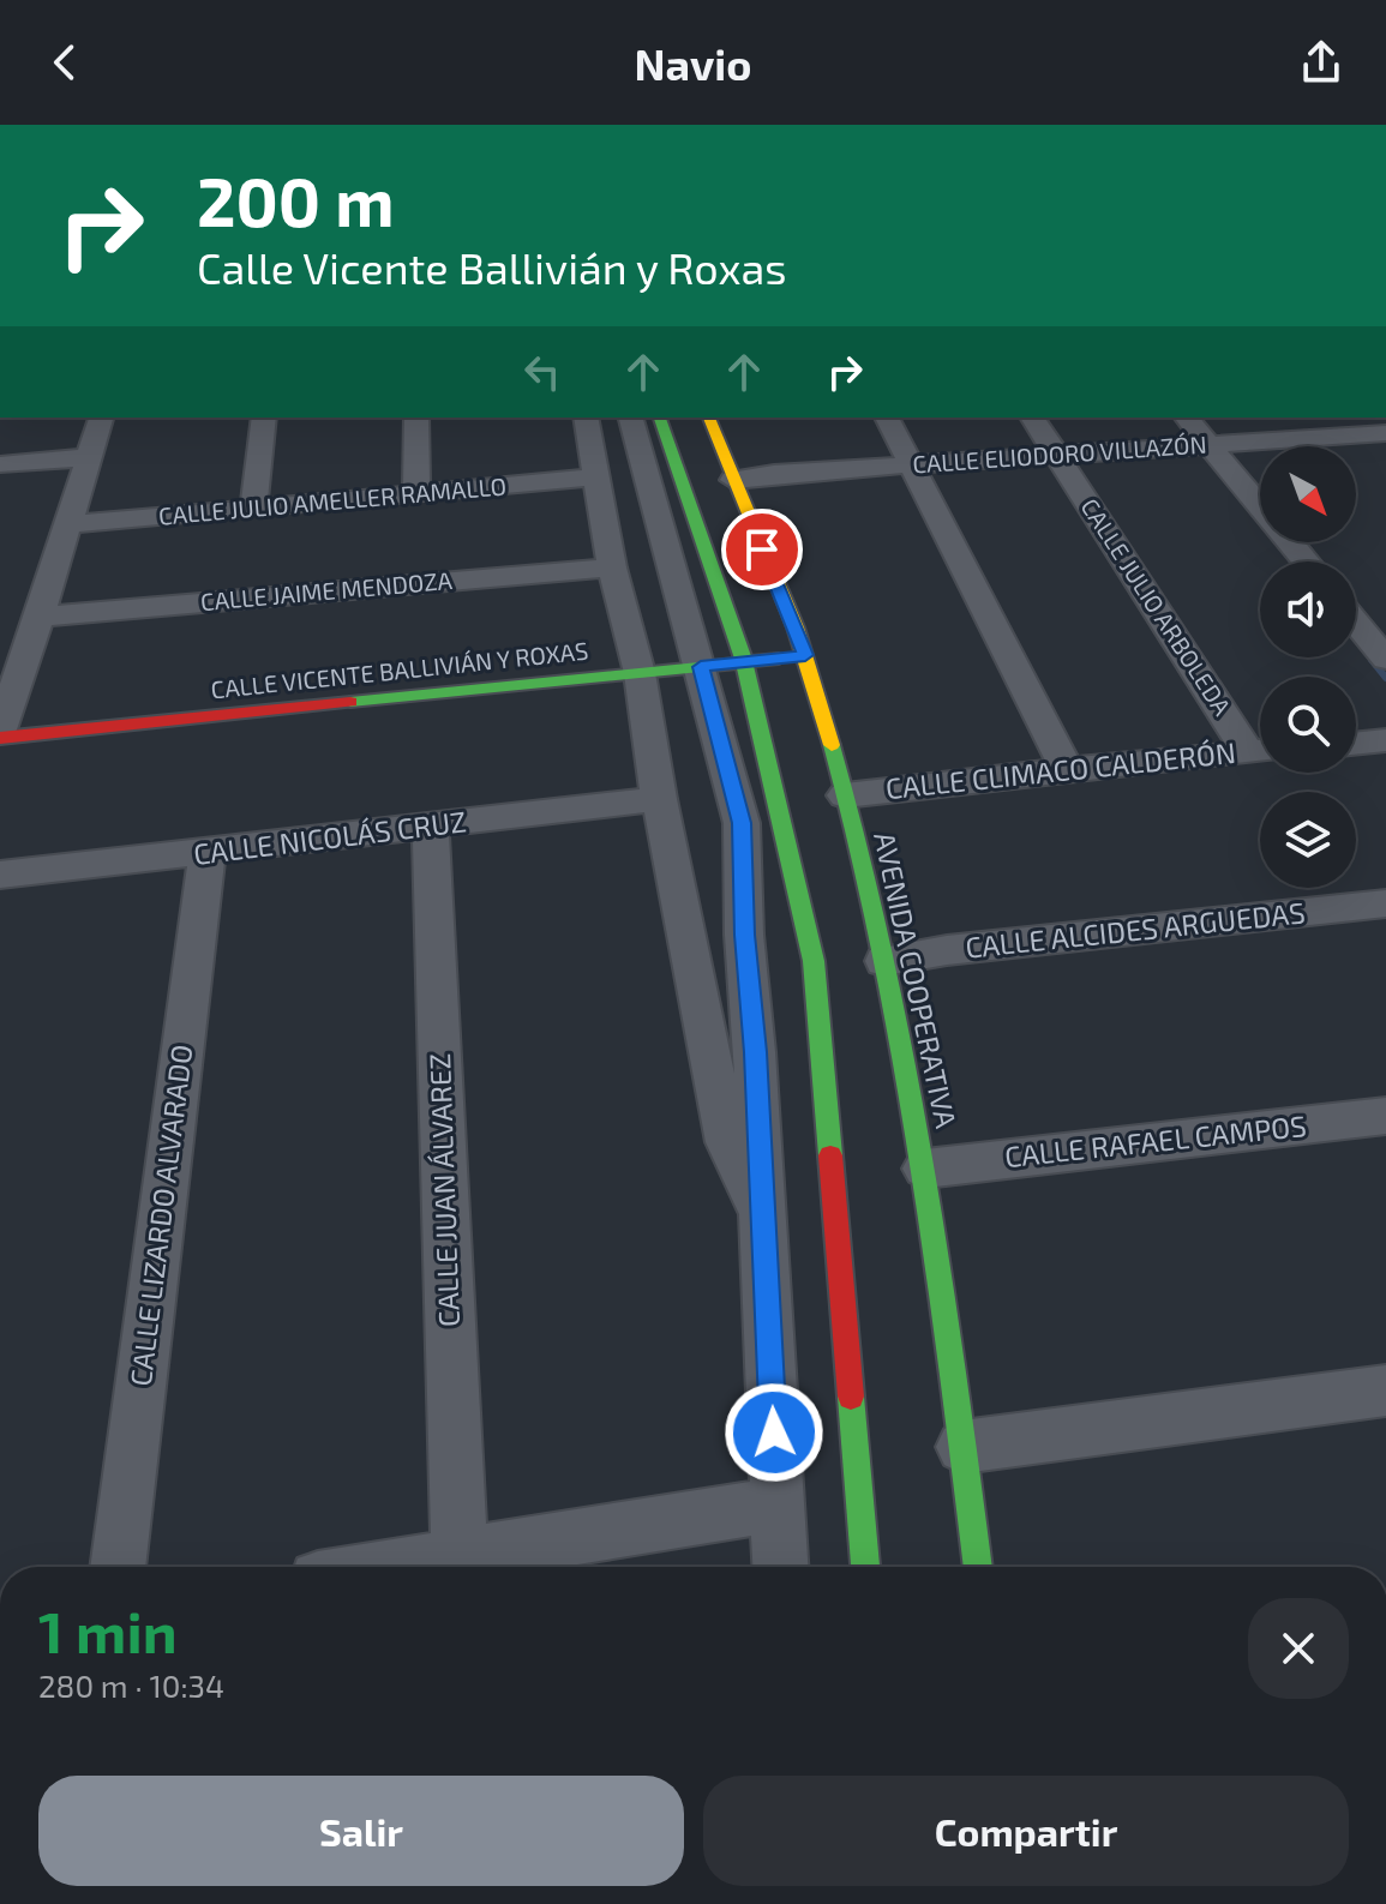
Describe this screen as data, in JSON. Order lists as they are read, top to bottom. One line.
{"streets":{"street":["CALLE ELIODORO VILLAZÓN","CALLE JULIO AMELLER RAMALLO","CALLE JAIME MENDOZA","CALLE JULIO ARBOLEDA","CALLE VICENTE BALLIVIÁN Y ROXAS","CALLE CLIMACO CALDERÓN","CALLE NICOLÁS CRUZ","CALLE ALCIDES ARGUEDAS","AVENIDA COOPERATIVA","CALLE RAFAEL CAMPOS","CALLE JUAN ÁLVAREZ","CALLE LIZARDO ALVARADO"]},"crossings":[["CALLE ELIODORO VILLAZÓN","CALLE JULIO ARBOLEDA"],["CALLE ELIODORO VILLAZÓN","AVENIDA COOPERATIVA"],["CALLE VICENTE BALLIVIÁN Y ROXAS","AVENIDA COOPERATIVA"],["CALLE CLIMACO CALDERÓN","AVENIDA COOPERATIVA"],["CALLE NICOLÁS CRUZ","CALLE JUAN ÁLVAREZ"],["CALLE NICOLÁS CRUZ","CALLE LIZARDO ALVARADO"],["CALLE ALCIDES ARGUEDAS","AVENIDA COOPERATIVA"],["AVENIDA COOPERATIVA","CALLE RAFAEL CAMPOS"]],"north":"bottom right","page":{"header":"Navio","turn":["200 m","Calle Vicente Ballivián y Roxas"],"heading":["1 min","280 m · 10:34"],"buttons":["Salir","Compartir"]}}
